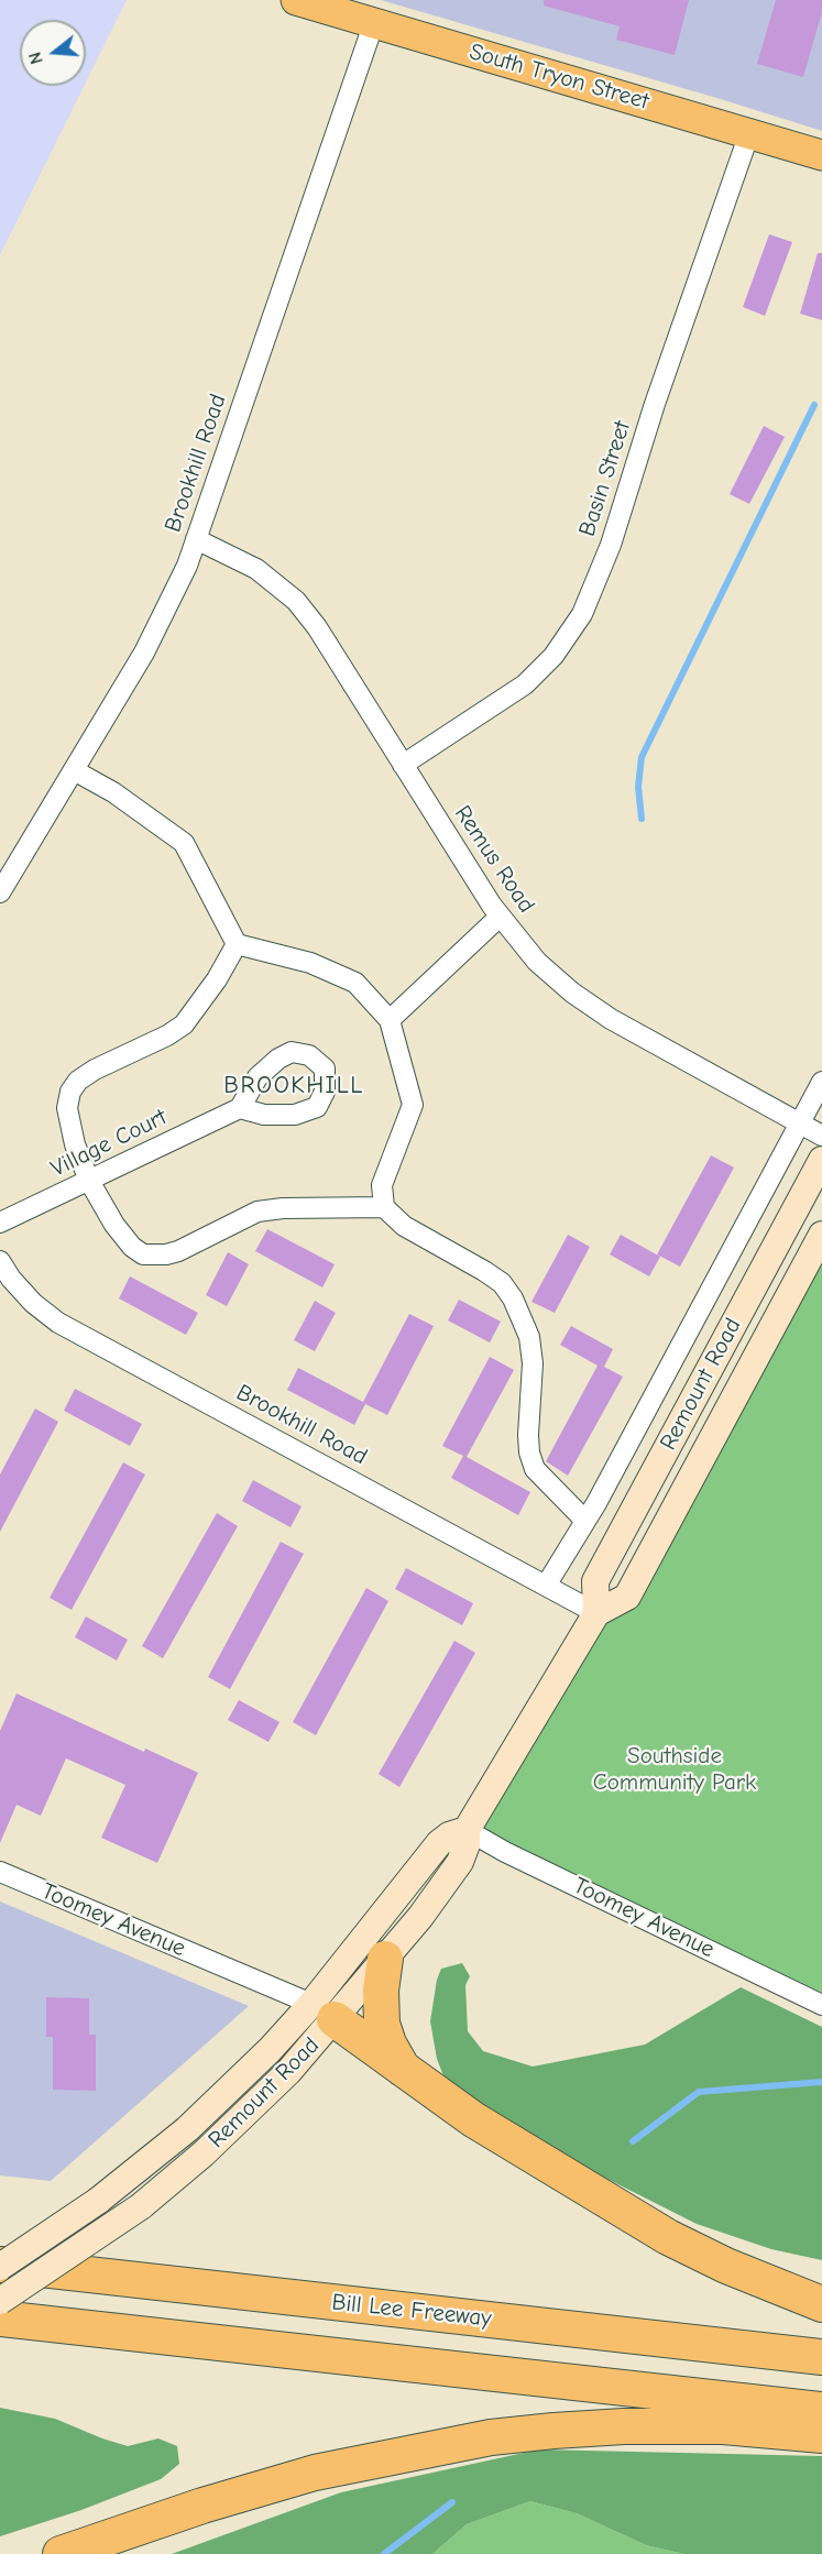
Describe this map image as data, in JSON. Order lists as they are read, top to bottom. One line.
{"streets":{"highway":["Bill Lee Freeway"],"main road":["South Tryon Street","Remount Road"],"street":["Brookhill Road","Basin Street","Remus Road","Village Court","Toomey Avenue"]},"crossings":[["South Tryon Street","Brookhill Road"],["South Tryon Street","Basin Street"],["Brookhill Road","Remus Road"],["Brookhill Road","Remount Road"],["Basin Street","Remus Road"],["Remount Road","Toomey Avenue"],["Remount Road","Bill Lee Freeway"]],"districts":["BROOKHILL"],"parks":["Southside Community Park"],"north":"left"}
